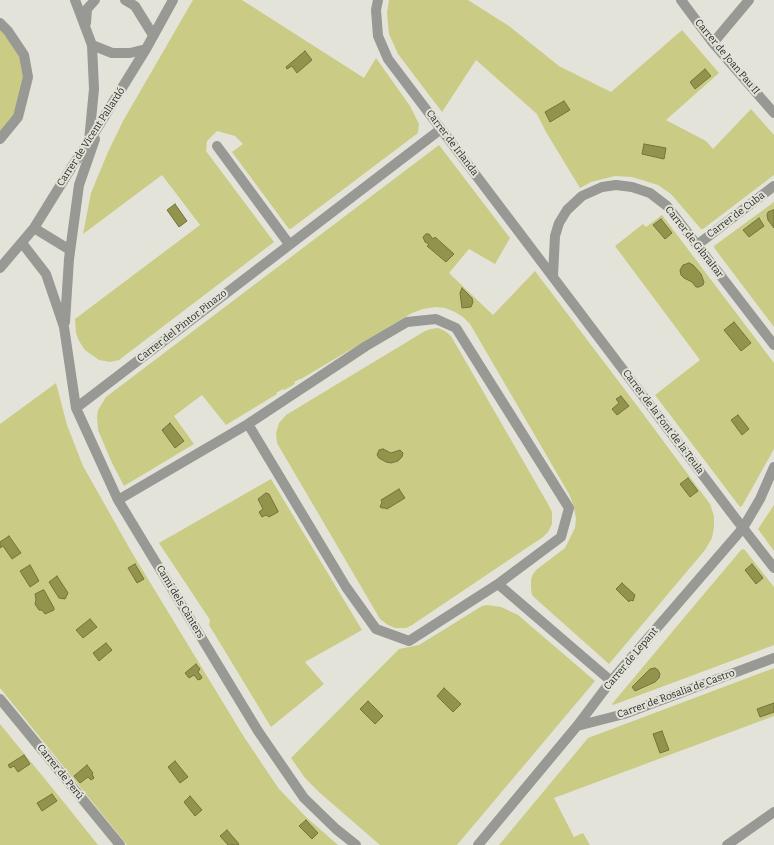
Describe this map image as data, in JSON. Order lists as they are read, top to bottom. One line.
{"streets":{"street":["Carrer de Joan Pau II","Carrer de Vicent Pallardó","Carrer de Irlanda","Carrer de Cuba","Carrer de Gibraltar","Carrer del Pintor Pinazo","Carrer de la Font de la Teula","Camí dels Cànters","Carrer de Lepant","Carrer de Rosalia de Castro","Carrer de Perú"]},"crossings":[["Carrer de Vicent Pallardó","Camí dels Cànters"],["Carrer de Irlanda","Carrer de Gibraltar"],["Carrer de Irlanda","Carrer del Pintor Pinazo"],["Carrer de Irlanda","Carrer de la Font de la Teula"],["Carrer de Cuba","Carrer de Gibraltar"],["Carrer de Gibraltar","Carrer de la Font de la Teula"],["Carrer del Pintor Pinazo","Camí dels Cànters"],["Carrer de la Font de la Teula","Carrer de Lepant"],["Carrer de Lepant","Carrer de Rosalia de Castro"]]}
